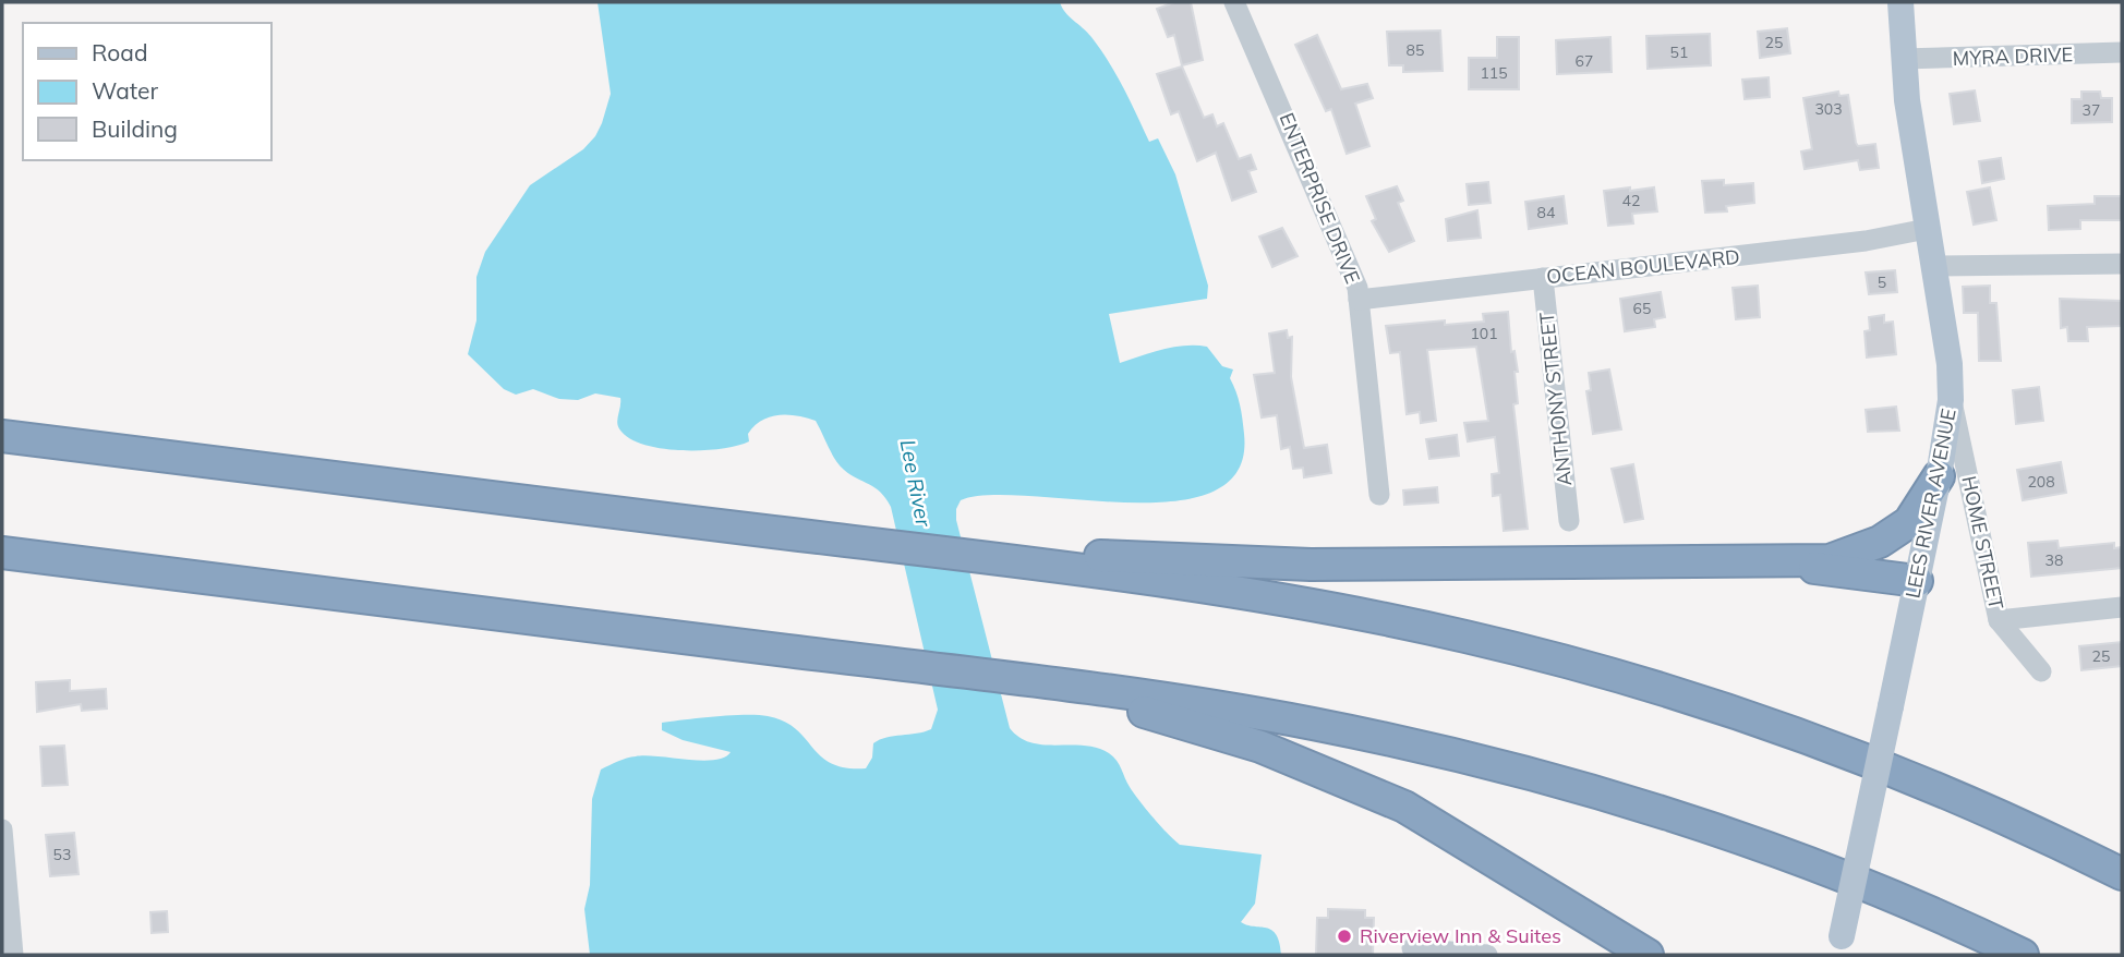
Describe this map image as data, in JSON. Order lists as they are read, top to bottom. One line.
{"streets":{"main road":["LEES RIVER AVENUE"],"street":["MYRA DRIVE","ENTERPRISE DRIVE","OCEAN BOULEVARD","ANTHONY STREET","HOME STREET"]},"crossings":[["MYRA DRIVE","LEES RIVER AVENUE"],["ENTERPRISE DRIVE","OCEAN BOULEVARD"],["OCEAN BOULEVARD","ANTHONY STREET"],["OCEAN BOULEVARD","LEES RIVER AVENUE"],["LEES RIVER AVENUE","HOME STREET"]],"water":["Lee River"],"places":["Riverview Inn & Suites"],"house_numbers":["25","85","51","67","115","303","37","42","84","5","65","101","208","38","25","53"],"legend":["Road","Water","Building"]}
